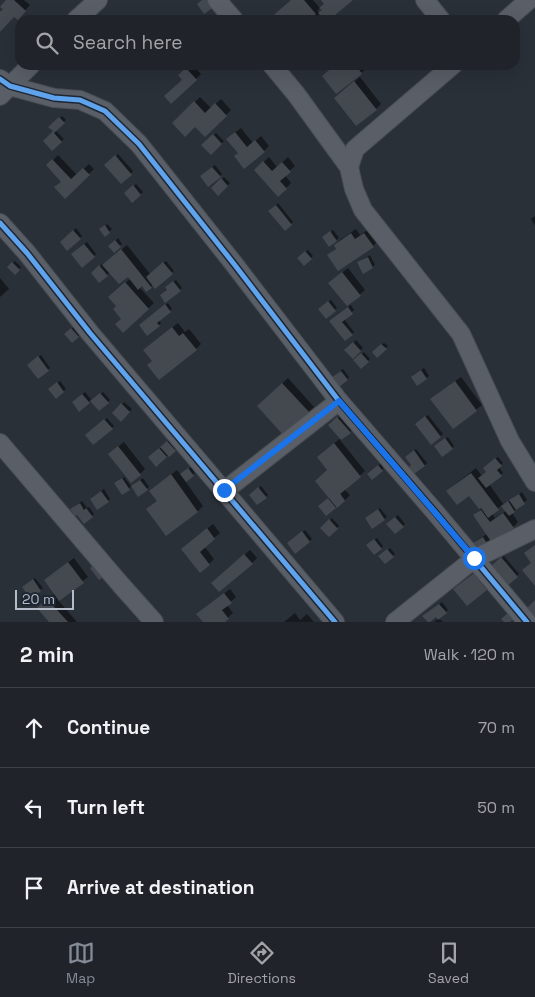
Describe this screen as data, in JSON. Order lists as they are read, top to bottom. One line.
{"scale_bar":"20 m","page":{"search":"Search here","scale":"20 m","heading":["2 min","Walk · 120 m"],"list":[["Continue","70 m"],["Turn left","50 m"],"Arrive at destination"],"nav":["Map","Directions","Saved"]}}
